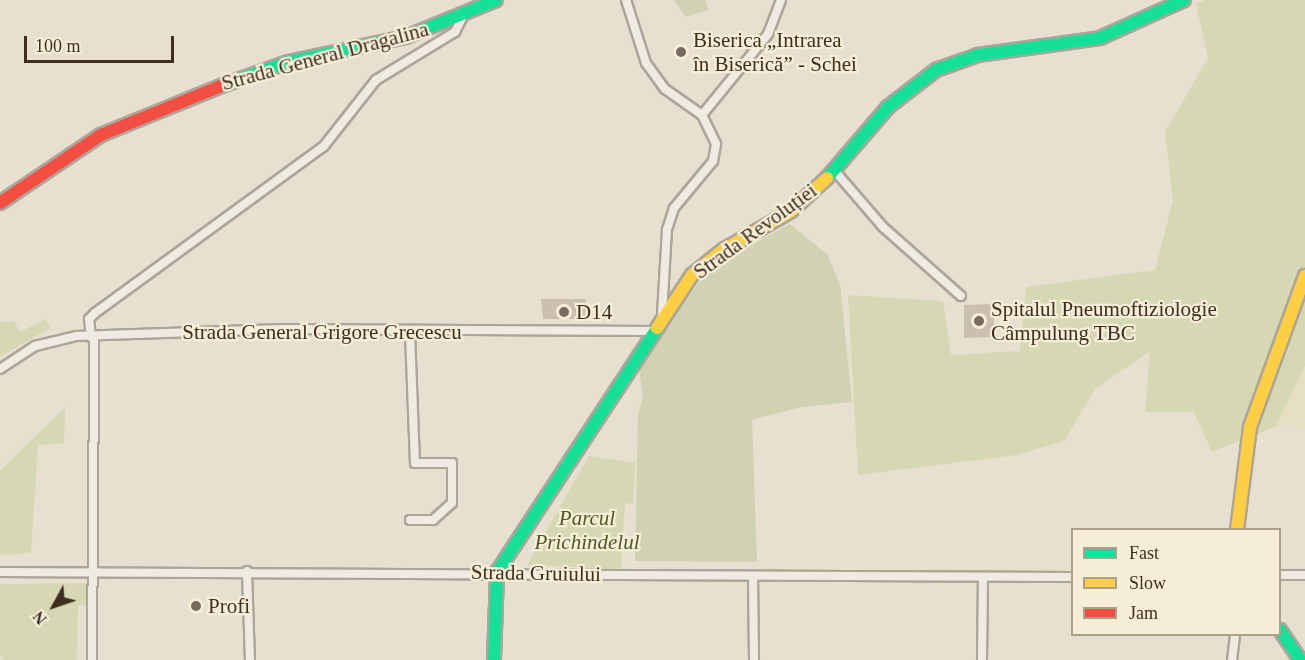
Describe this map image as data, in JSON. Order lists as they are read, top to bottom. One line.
{"streets":{"street":["Strada General Dragalina","Strada Revoluției","Strada General Grigore Grecescu","Strada Gruiului"]},"crossings":[["Strada Revoluției","Strada General Grigore Grecescu"],["Strada Revoluției","Strada Gruiului"]],"parks":["Parcul Prichindelul"],"places":["Biserica „Intrarea în Biserică” - Schei","D14","Spitalul Pneumoftiziologie Câmpulung TBC","Profi"],"legend":["Fast","Slow","Jam"],"scale_bar":"100 m","north":"bottom left"}
